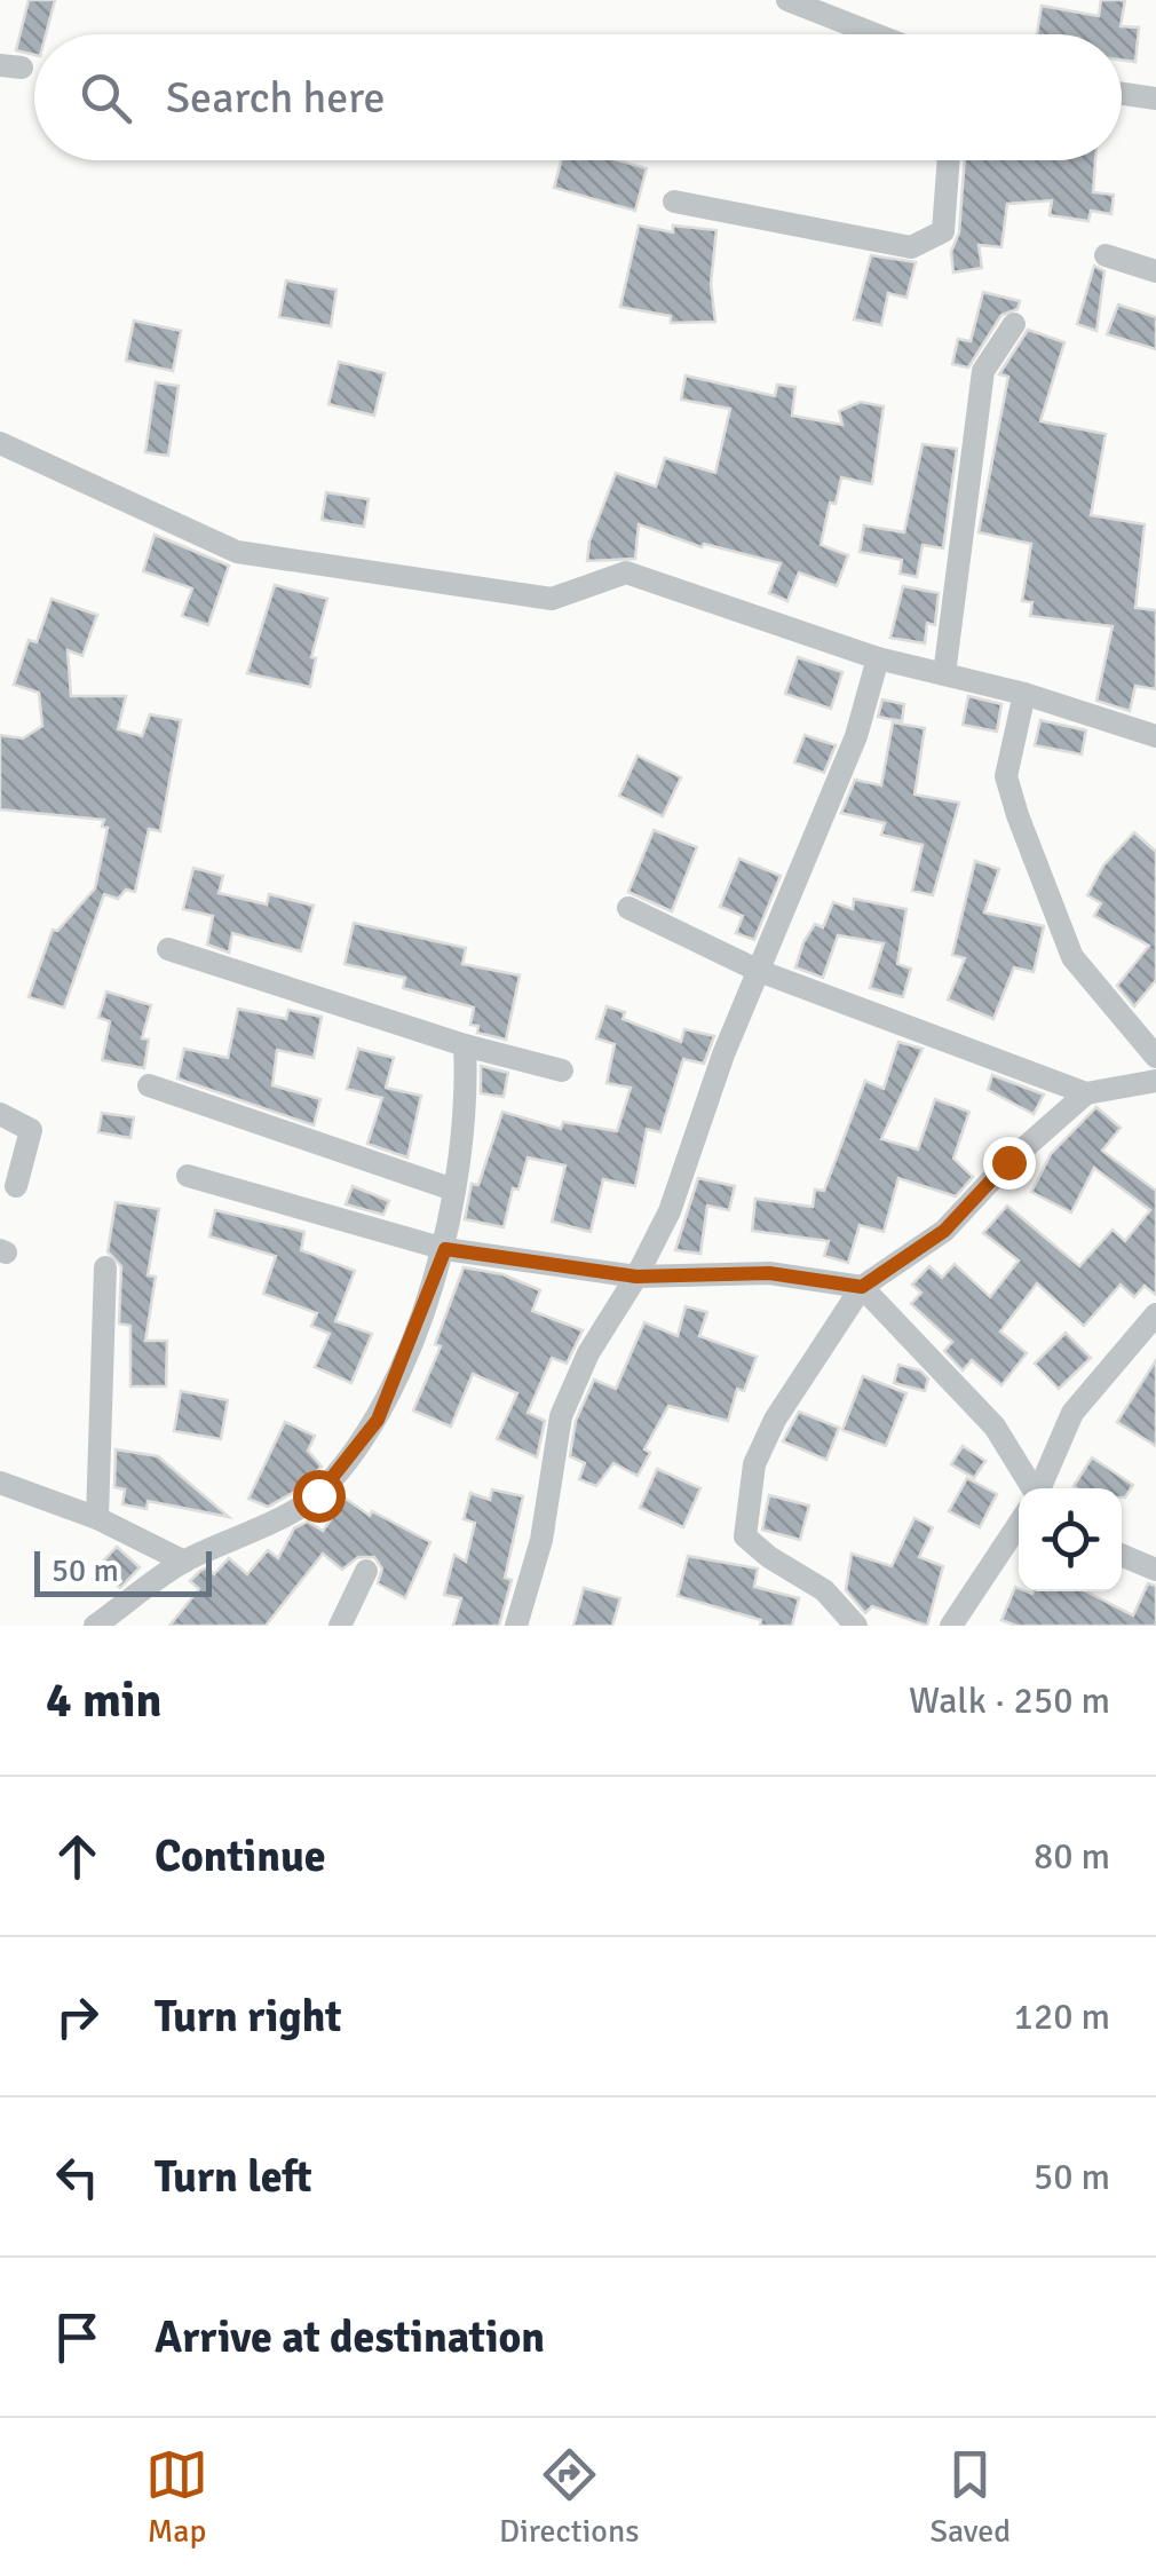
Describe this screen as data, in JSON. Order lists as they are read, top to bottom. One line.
{"scale_bar":"50 m","page":{"search":"Search here","scale":"50 m","heading":["4 min","Walk · 250 m"],"list":[["Continue","80 m"],["Turn right","120 m"],["Turn left","50 m"],"Arrive at destination"],"nav":["Map","Directions","Saved"]}}
